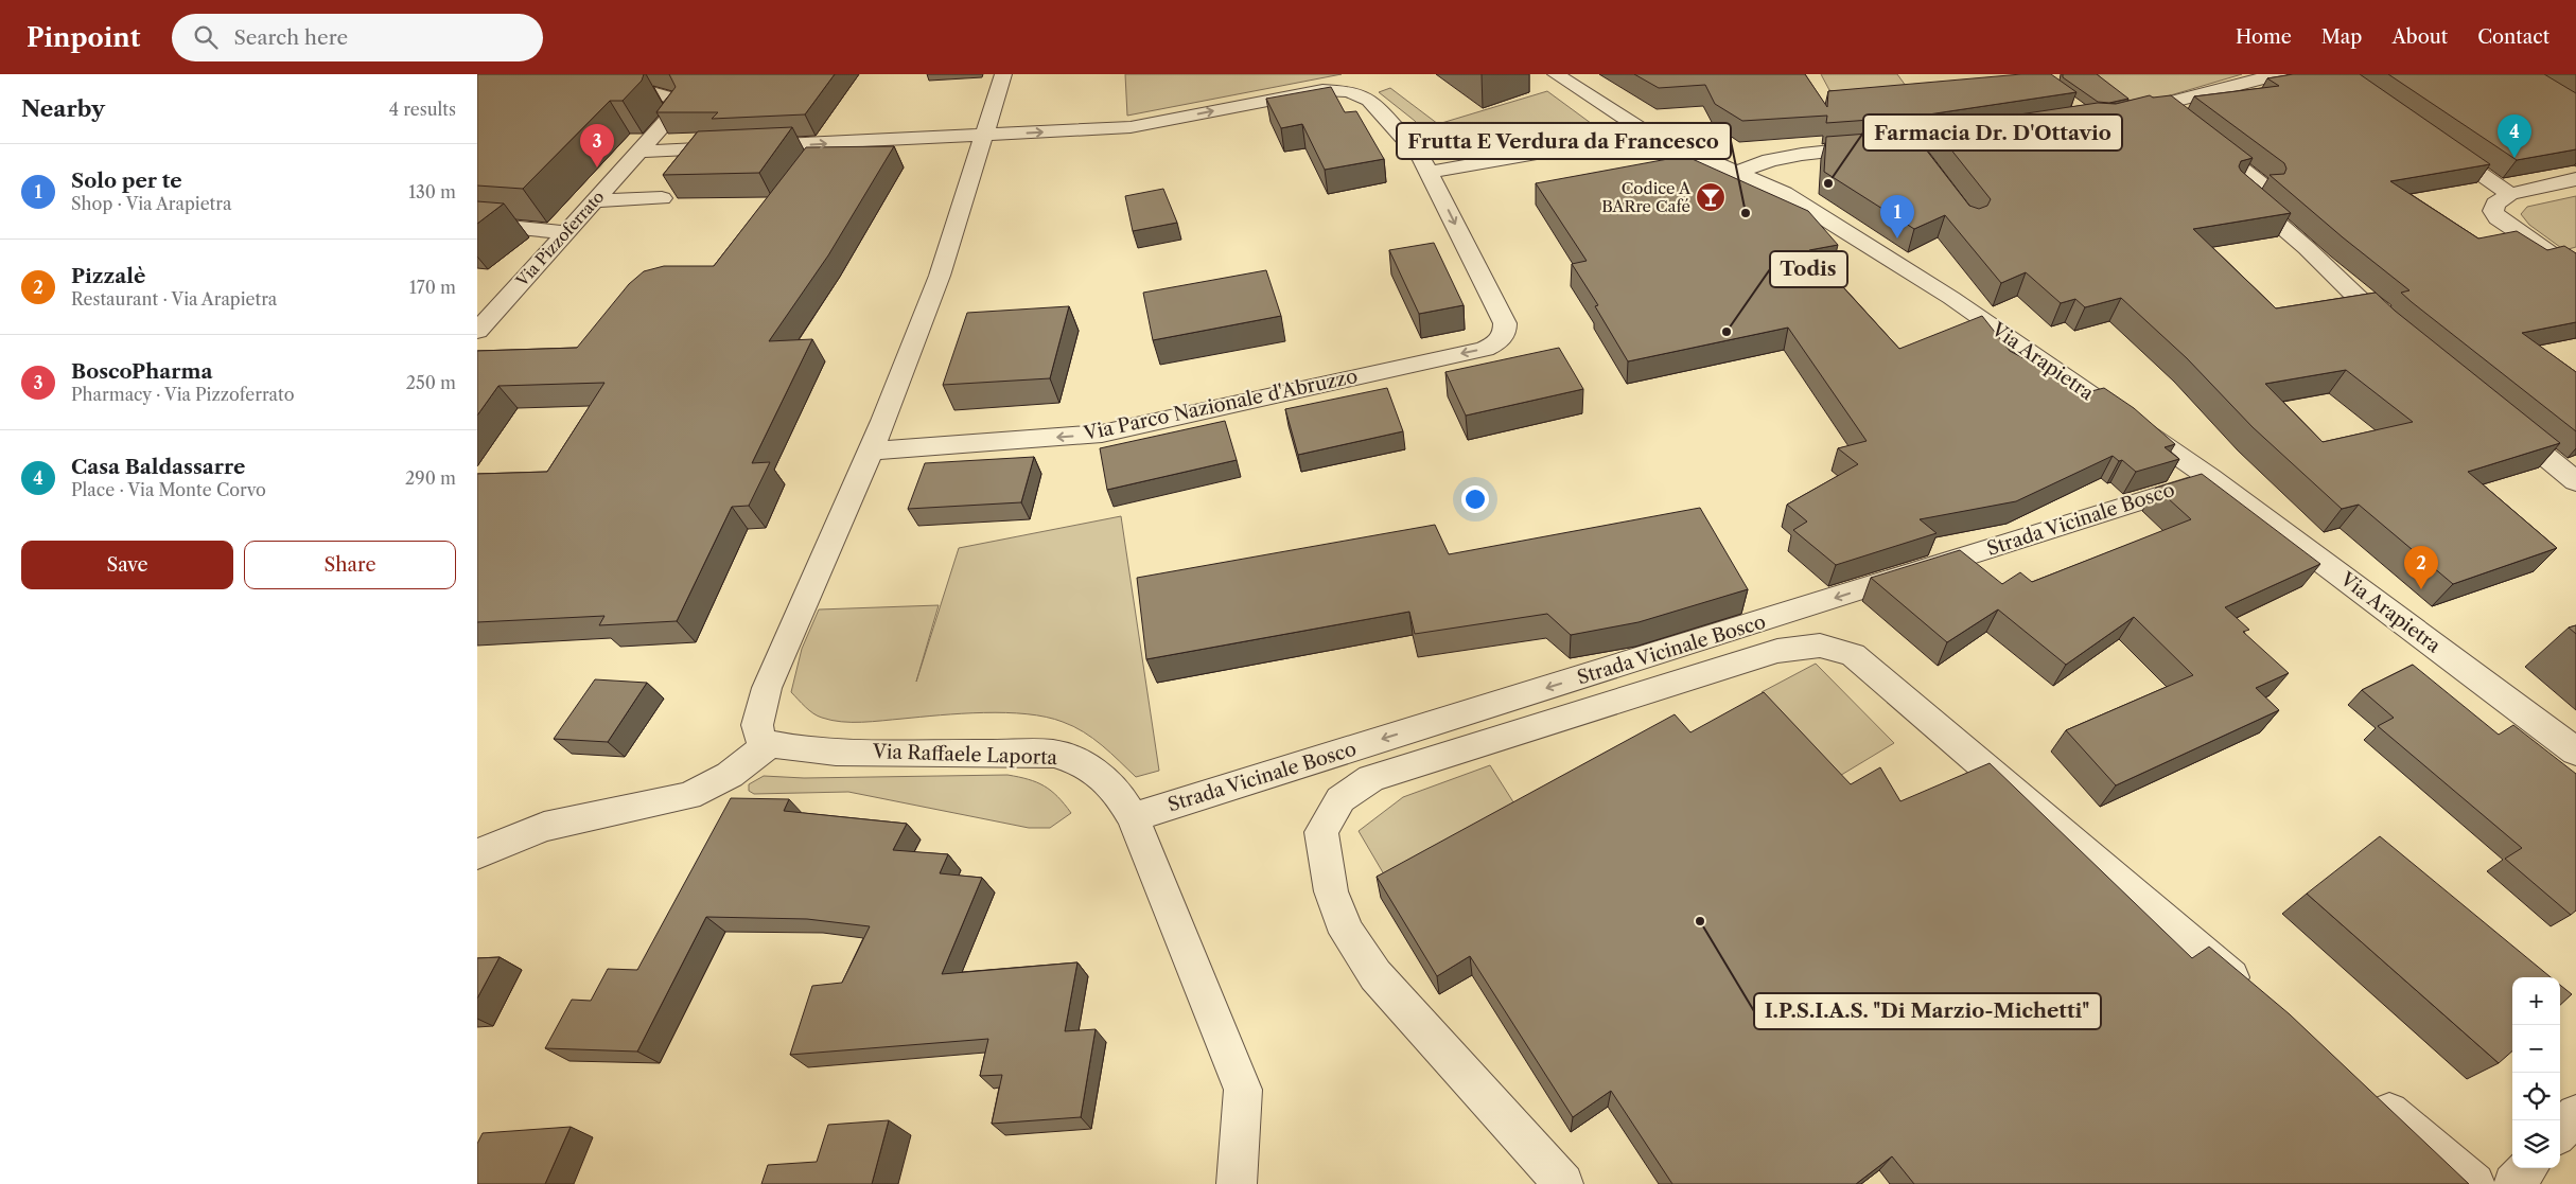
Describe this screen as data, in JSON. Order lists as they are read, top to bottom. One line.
{"streets":{"street":["Via Pizzoferrato","Via Arapietra","Via Parco Nazionale d'Abruzzo","Strada Vicinale Bosco","Via Raffaele Laporta"]},"crossings":[["Via Arapietra","Strada Vicinale Bosco"],["Strada Vicinale Bosco","Via Raffaele Laporta"]],"one_way":["Strada Vicinale Bosco"],"places":{"other":["Farmacia Dr. D'Ottavio","Frutta E Verdura da Francesco","Todis","I.P.S.I.A.S. \"Di Marzio-Michetti\""],"bar":["Codice A BARre Café"]},"page":{"header":"Pinpoint","search":"Search here","nav":["Home","Map","About","Contact"],"heading":["Nearby","4 results"],"pins":["4","3","1","2"],"list":[{"mark":"1","name":"Solo per te","note":"Shop · Via Arapietra","value":"130 m"},{"mark":"2","name":"Pizzalè","note":"Restaurant · Via Arapietra","value":"170 m"},{"mark":"3","name":"BoscoPharma","note":"Pharmacy · Via Pizzoferrato","value":"250 m"},{"mark":"4","name":"Casa Baldassarre","note":"Place · Via Monte Corvo","value":"290 m"}],"buttons":["Save","Share"],"map_buttons":["+","−"]}}
